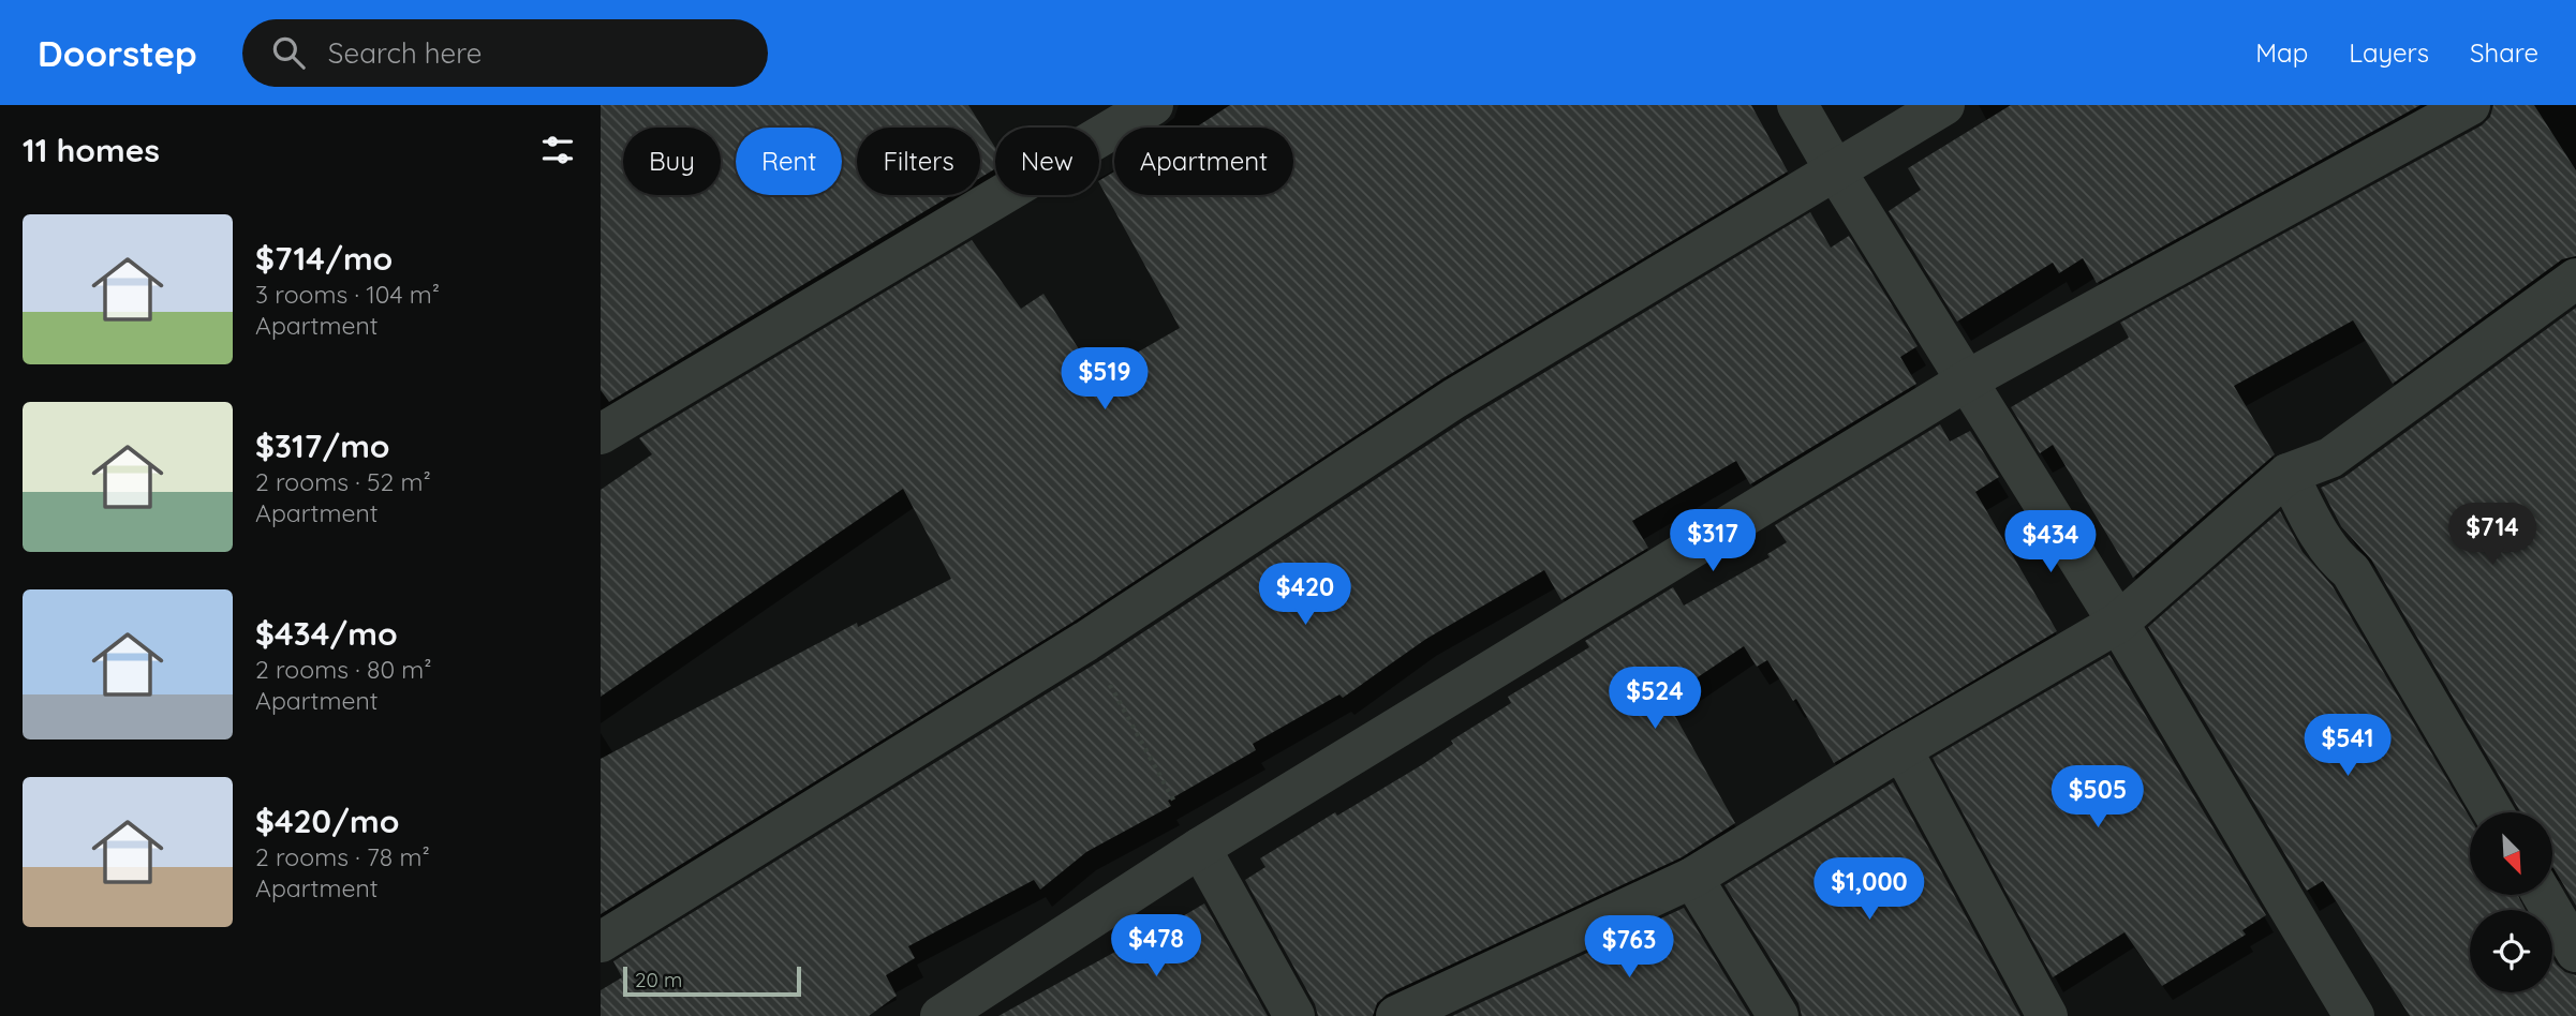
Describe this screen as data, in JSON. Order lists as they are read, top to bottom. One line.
{"scale_bar":"20 m","north":"bottom right","page":{"header":"Doorstep","search":"Search here","nav":["Map","Layers","Share"],"heading":"11 homes","chip":["Buy","Rent","Filters","New","Apartment"],"list":[{"name":"$714/mo","note":"3 rooms · 104 m² · Apartment"},{"name":"$317/mo","note":"2 rooms · 52 m² · Apartment"},{"name":"$434/mo","note":"2 rooms · 80 m² · Apartment"},{"name":"$420/mo","note":"2 rooms · 78 m² · Apartment"}],"price":["$519","$714","$317","$434","$420","$524","$541","$505","$1,000","$478","$763"],"scale":"20 m"}}
